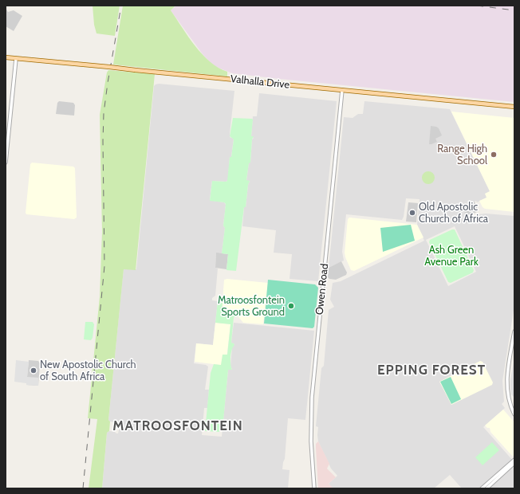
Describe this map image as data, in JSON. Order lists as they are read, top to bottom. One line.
{"streets":{"main road":["Valhalla Drive"],"street":["Owen Road"]},"crossings":[["Valhalla Drive","Owen Road"]],"districts":["EPPING FOREST","MATROOSFONTEIN"],"parks":["Ash Green Avenue Park"],"places":["Range High School","Old Apostolic Church of Africa","Matroosfontein Sports Ground","New Apostolic Church of South Africa"]}
